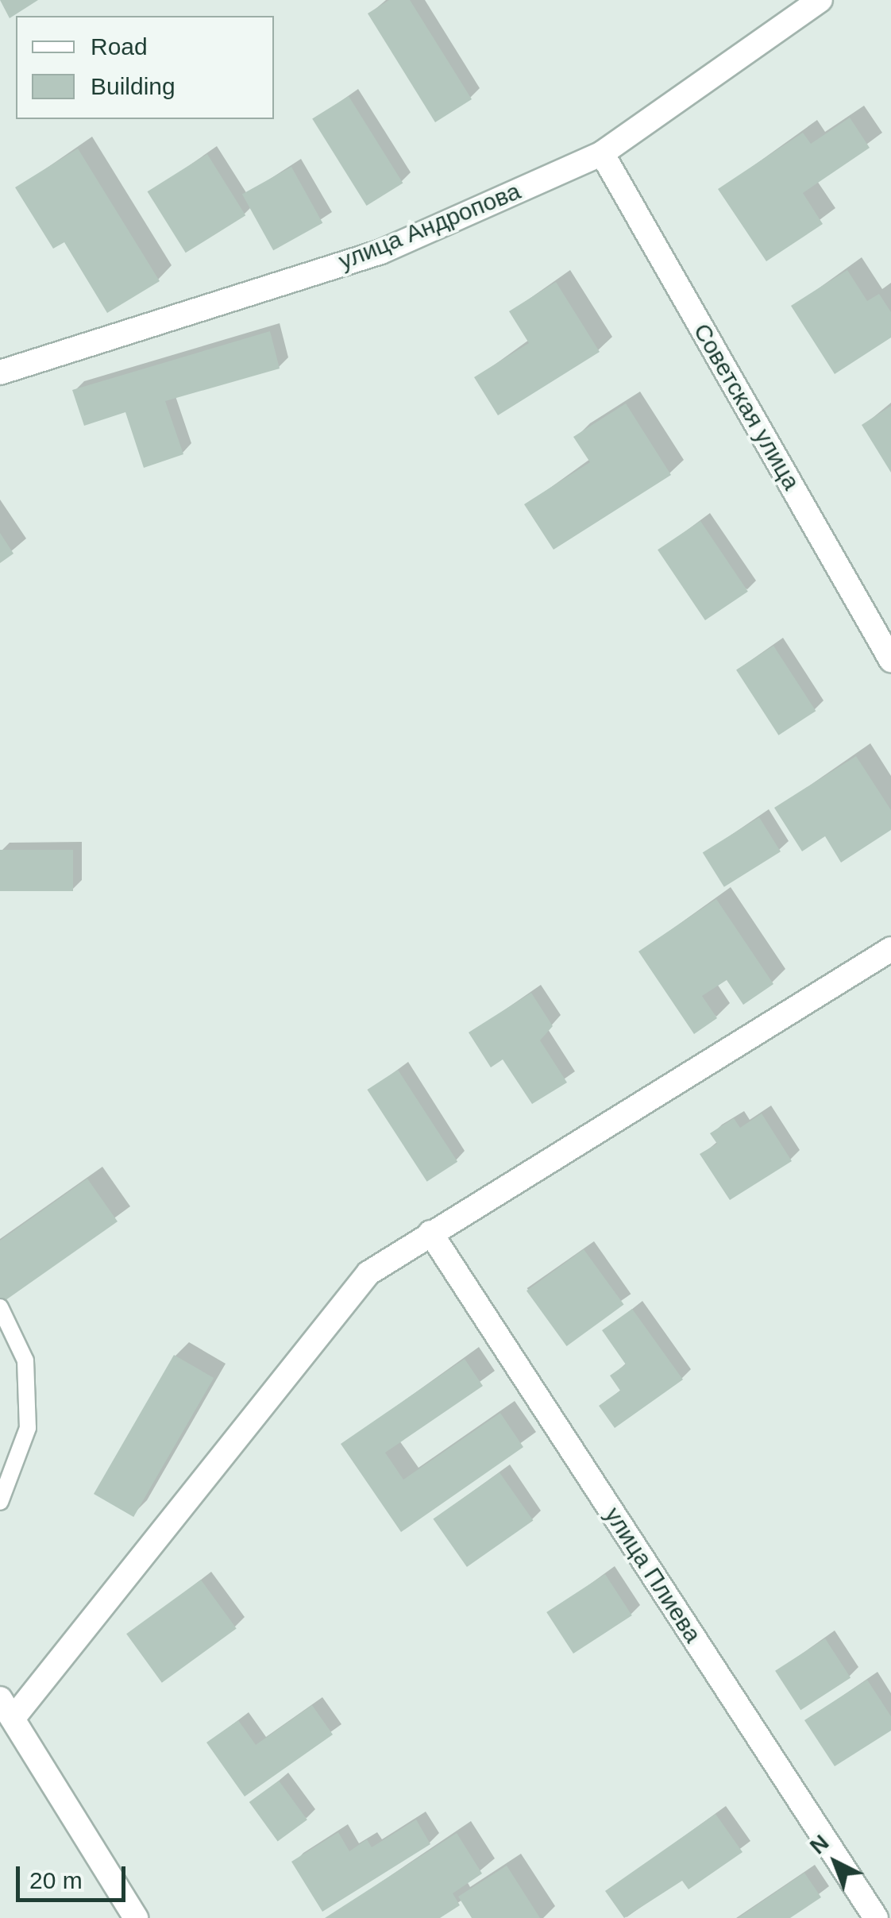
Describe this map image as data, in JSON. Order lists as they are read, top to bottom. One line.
{"streets":{"street":["улица Андропова","Советская улица","улица Плиева"]},"crossings":[["улица Андропова","Советская улица"]],"legend":["Road","Building"],"scale_bar":"20 m","north":"top left"}
